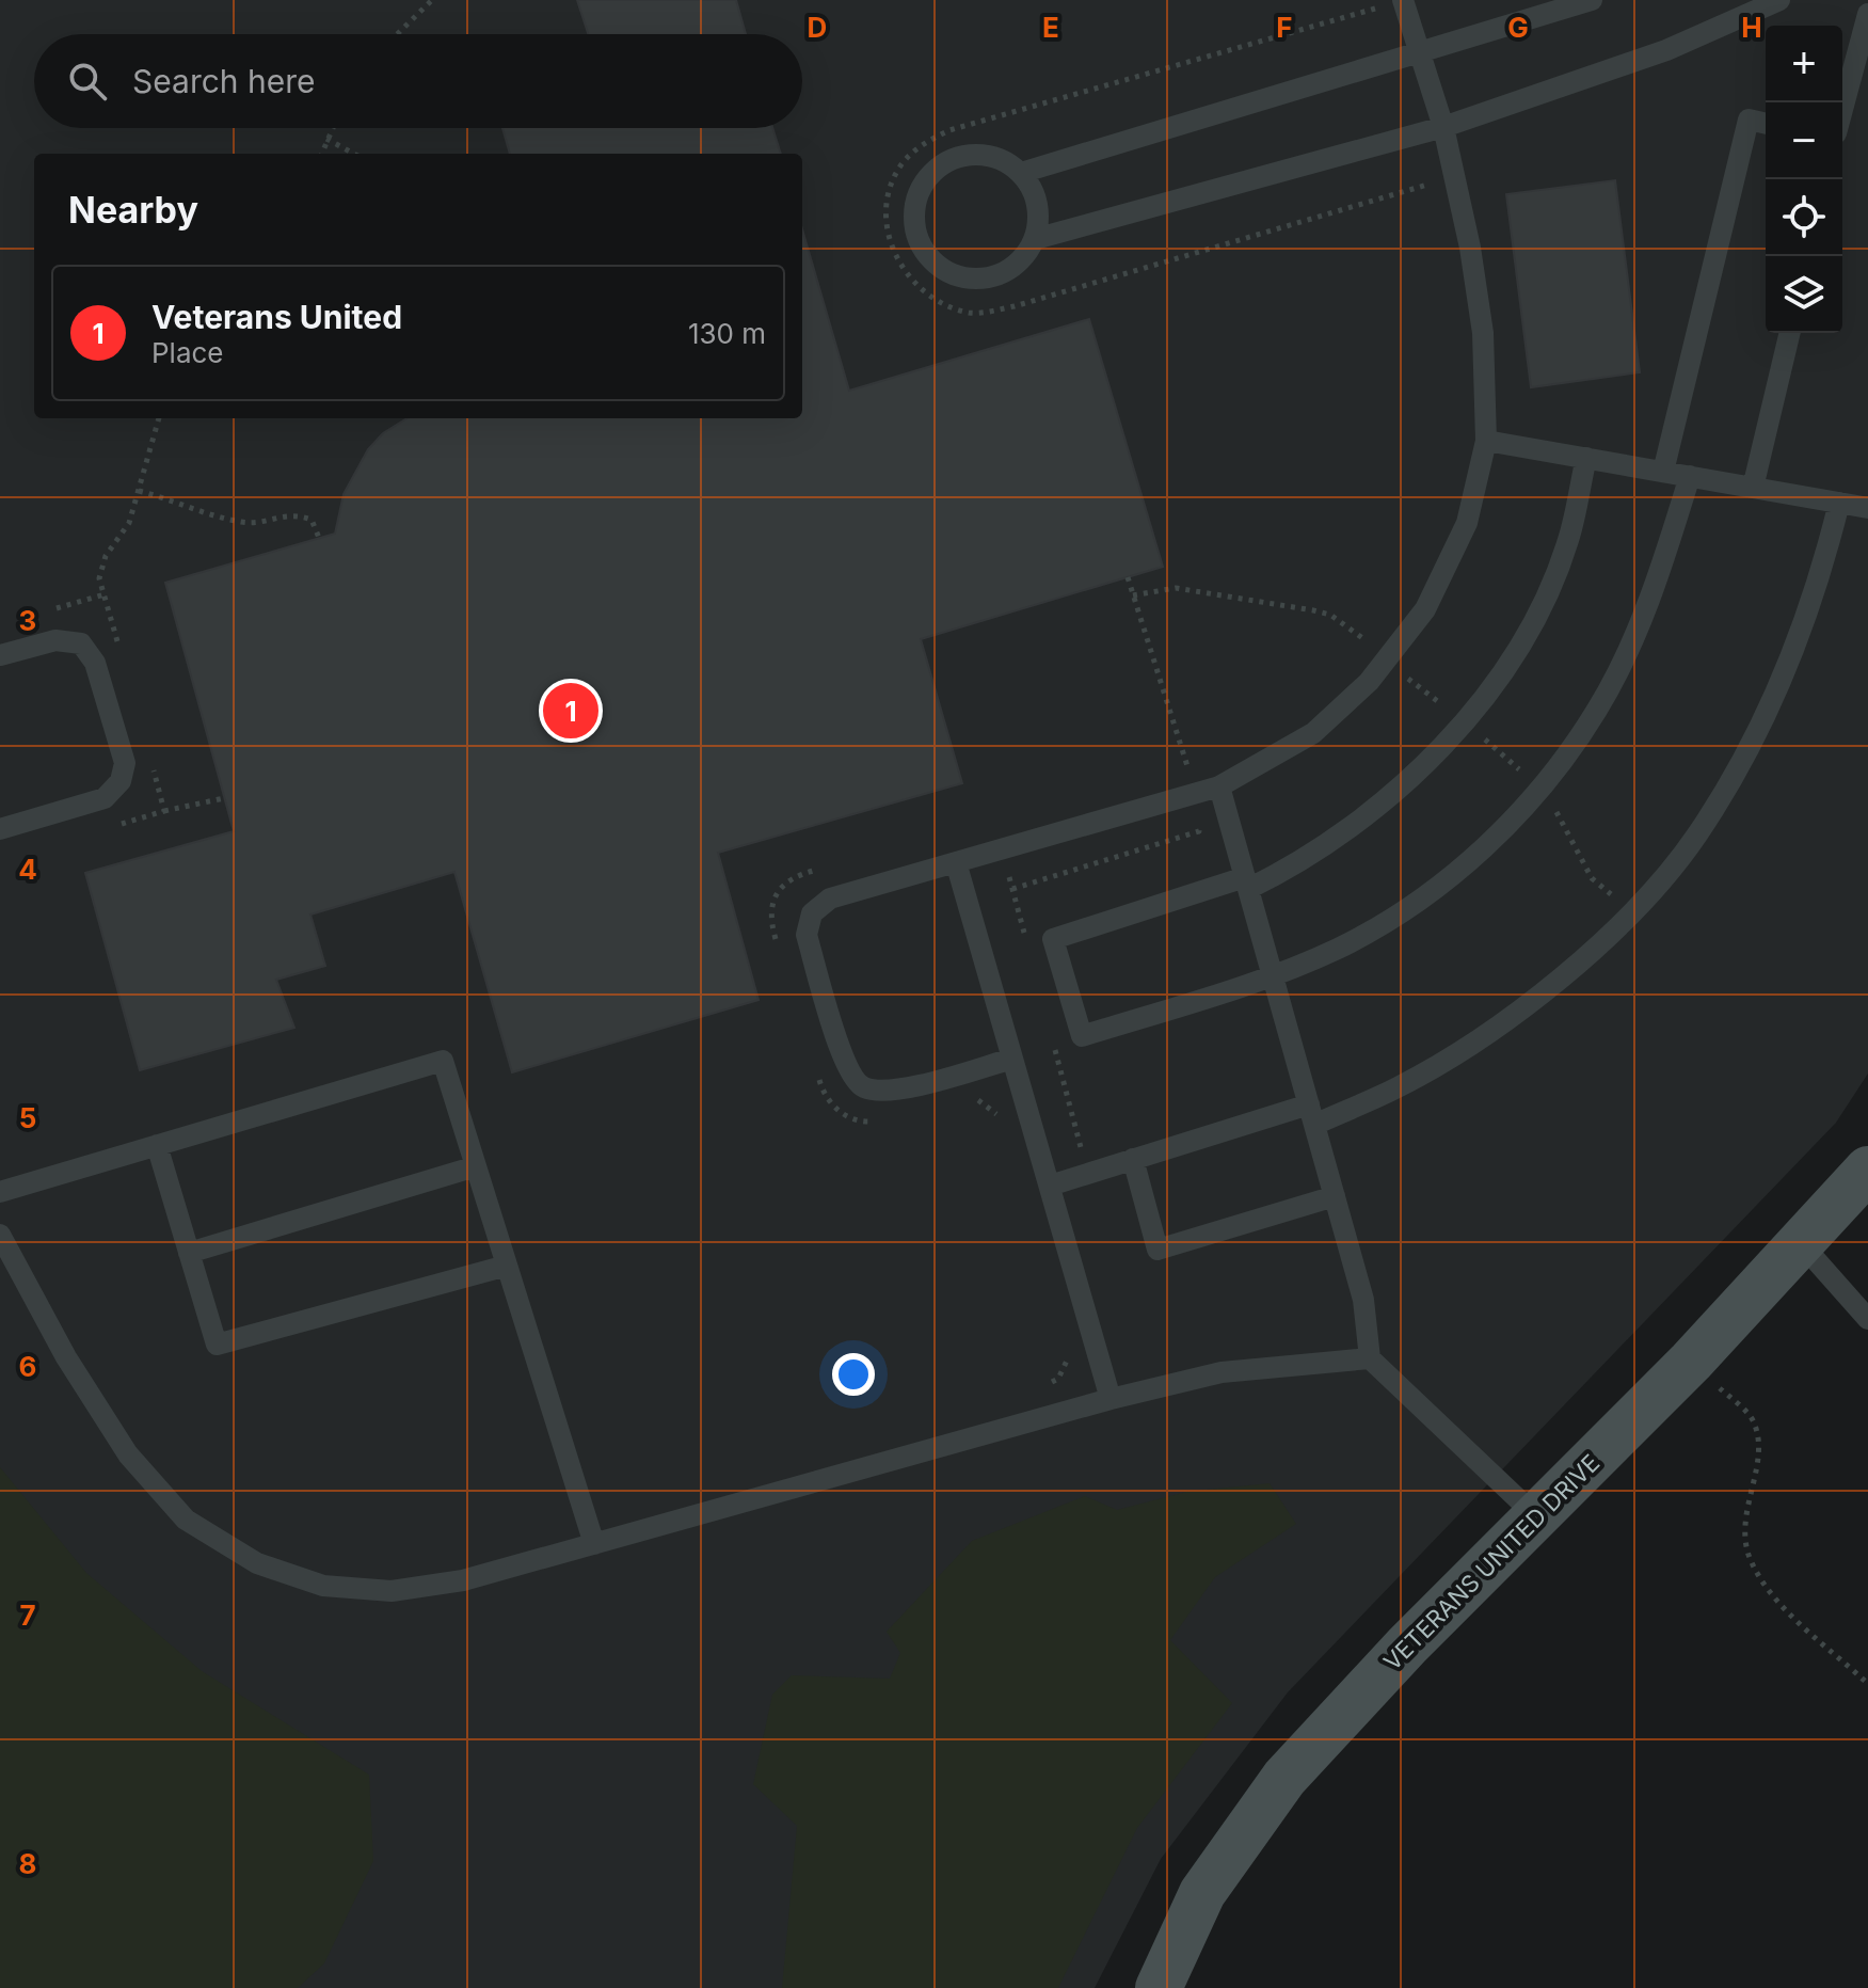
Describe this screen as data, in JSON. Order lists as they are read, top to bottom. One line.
{"streets":{"street":["VETERANS UNITED DRIVE"]},"page":{"map_buttons":["+","−"],"search":"Search here","heading":"Nearby","list":[{"mark":"1","name":"Veterans United","note":"Place","value":"130 m"}],"pins":"1"},"grid":{"columns":["D","E","F","G","H"],"rows":["3","4","5","6","7","8"]}}
